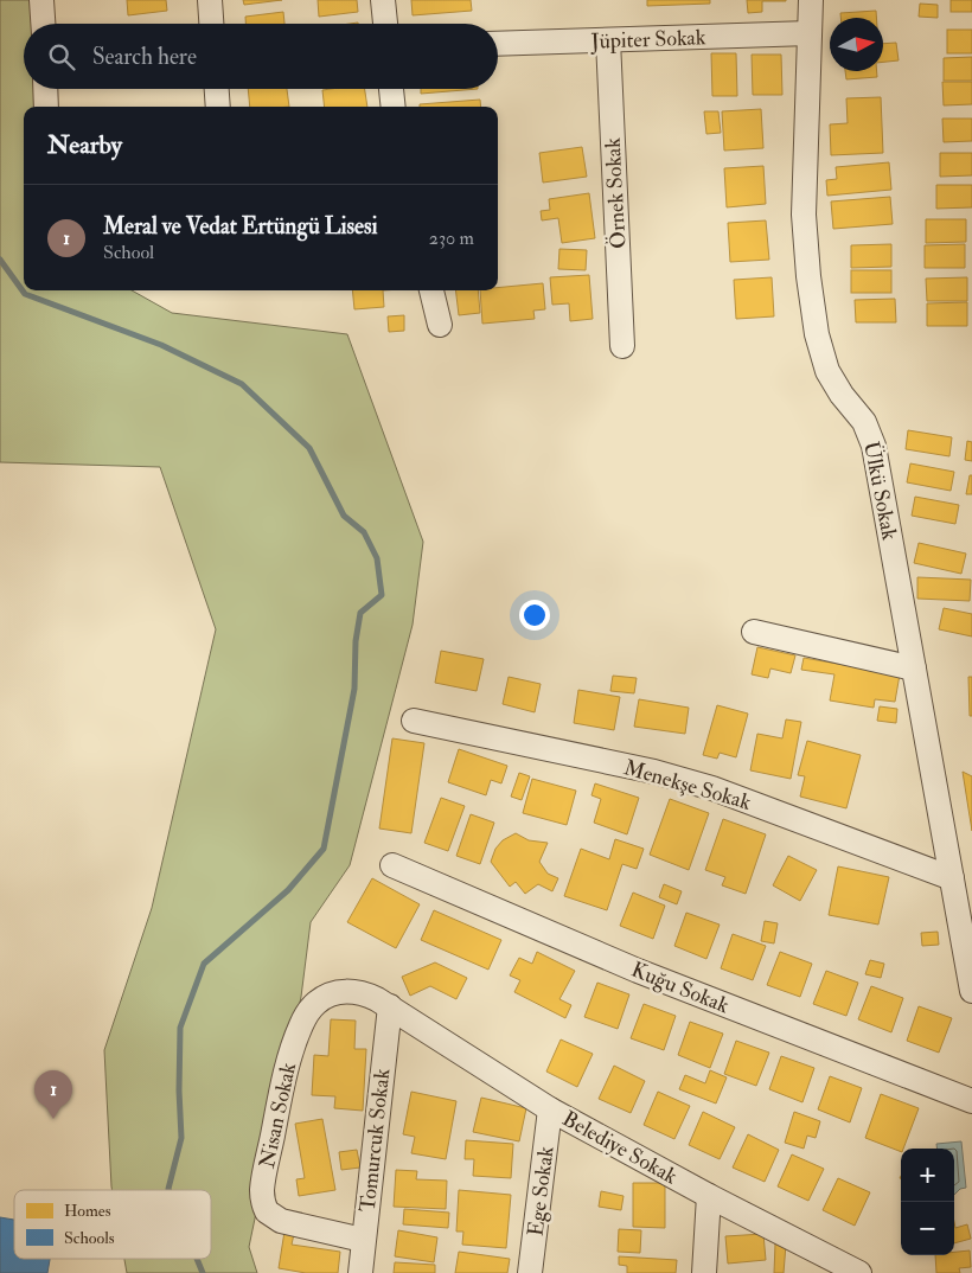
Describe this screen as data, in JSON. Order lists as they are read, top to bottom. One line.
{"streets":{"street":["Jüpiter Sokak","Örnek Sokak","Ülkü Sokak","Menekşe Sokak","Kuğu Sokak","Nisan Sokak","Tomurcuk Sokak","Belediye Sokak","Ege Sokak"]},"crossings":[["Jüpiter Sokak","Örnek Sokak"],["Jüpiter Sokak","Ülkü Sokak"],["Ülkü Sokak","Menekşe Sokak"],["Nisan Sokak","Tomurcuk Sokak"],["Nisan Sokak","Belediye Sokak"],["Tomurcuk Sokak","Belediye Sokak"],["Belediye Sokak","Ege Sokak"]],"legend":["Homes","Schools"],"north":"right","page":{"search":"Search here","heading":"Nearby","list":[{"mark":"1","name":"Meral ve Vedat Ertüngü Lisesi","note":"School","value":"230 m"}],"pins":"1","map_buttons":["+","−"]}}
